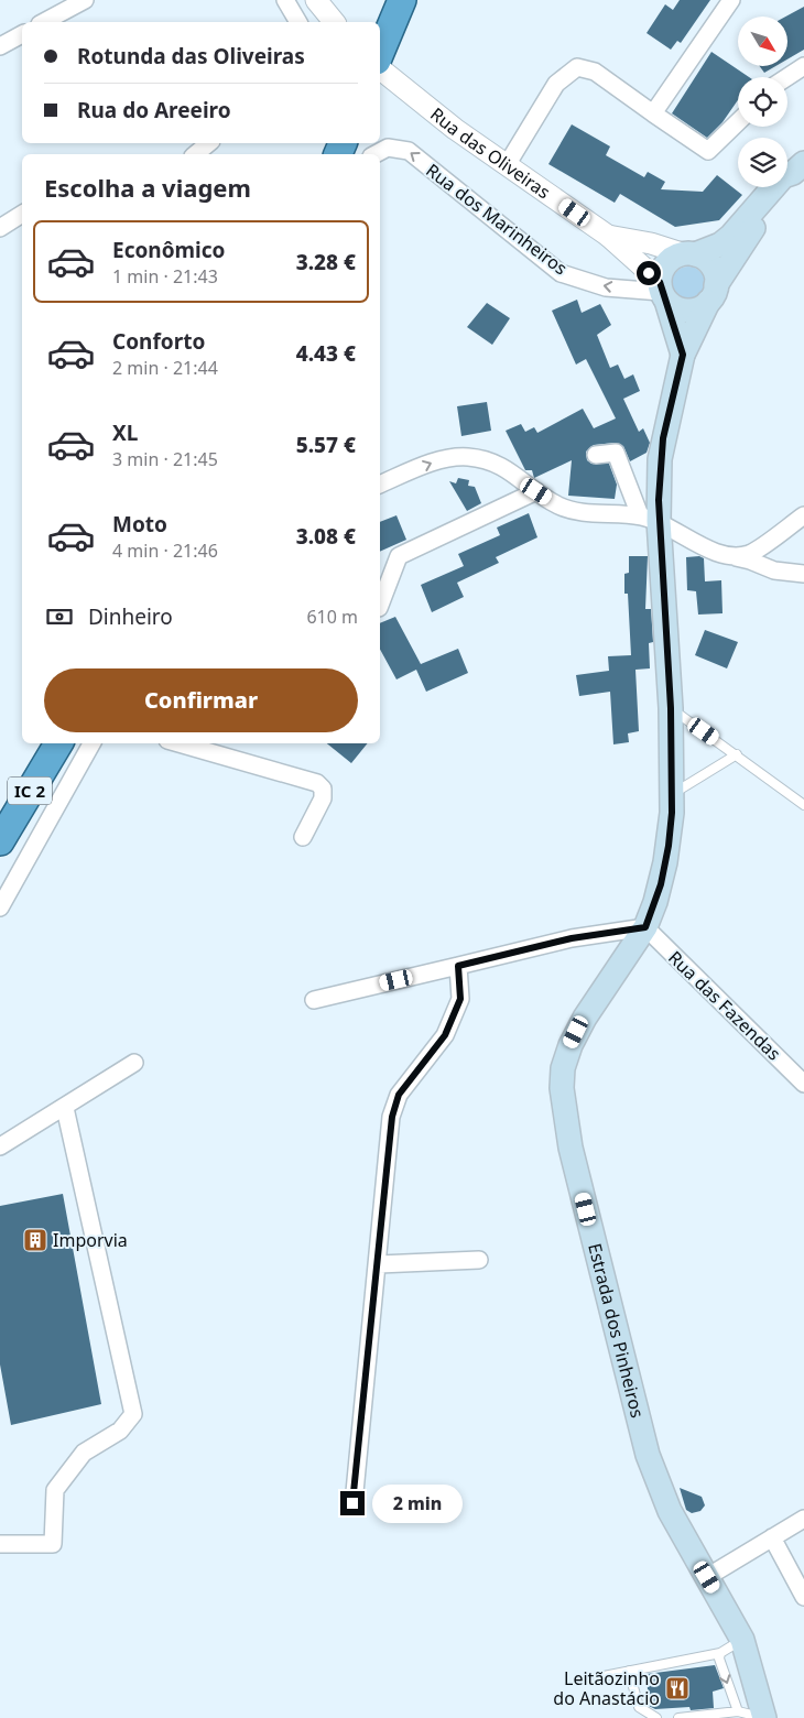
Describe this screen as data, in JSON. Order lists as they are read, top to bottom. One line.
{"streets":{"highway":["IC 2"],"main road":["Estrada dos Pinheiros"],"street":["Rua das Oliveiras","Rua dos Marinheiros","Rua das Fazendas"]},"crossings":[["Rua das Oliveiras","Rua dos Marinheiros"],["Rua das Oliveiras","Estrada dos Pinheiros"],["Rua dos Marinheiros","Estrada dos Pinheiros"],["Rua das Fazendas","Estrada dos Pinheiros"]],"one_way":["Rua dos Marinheiros"],"places":{"building":["Imporvia"],"restaurant":["Leitãozinho do Anastácio"]},"north":"bottom right","page":{"banner":["Rotunda das Oliveiras","Rua do Areeiro"],"heading":"Escolha a viagem","list":[{"name":"Econômico","note":"1 min · 21:43","value":"3.28 €"},{"name":"Conforto","note":"2 min · 21:44","value":"4.43 €"},{"name":"XL","note":"3 min · 21:45","value":"5.57 €"},{"name":"Moto","note":"4 min · 21:46","value":"3.08 €"}],"pay":["Dinheiro","610 m"],"buttons":"Confirmar","bubble":"2 min"}}
